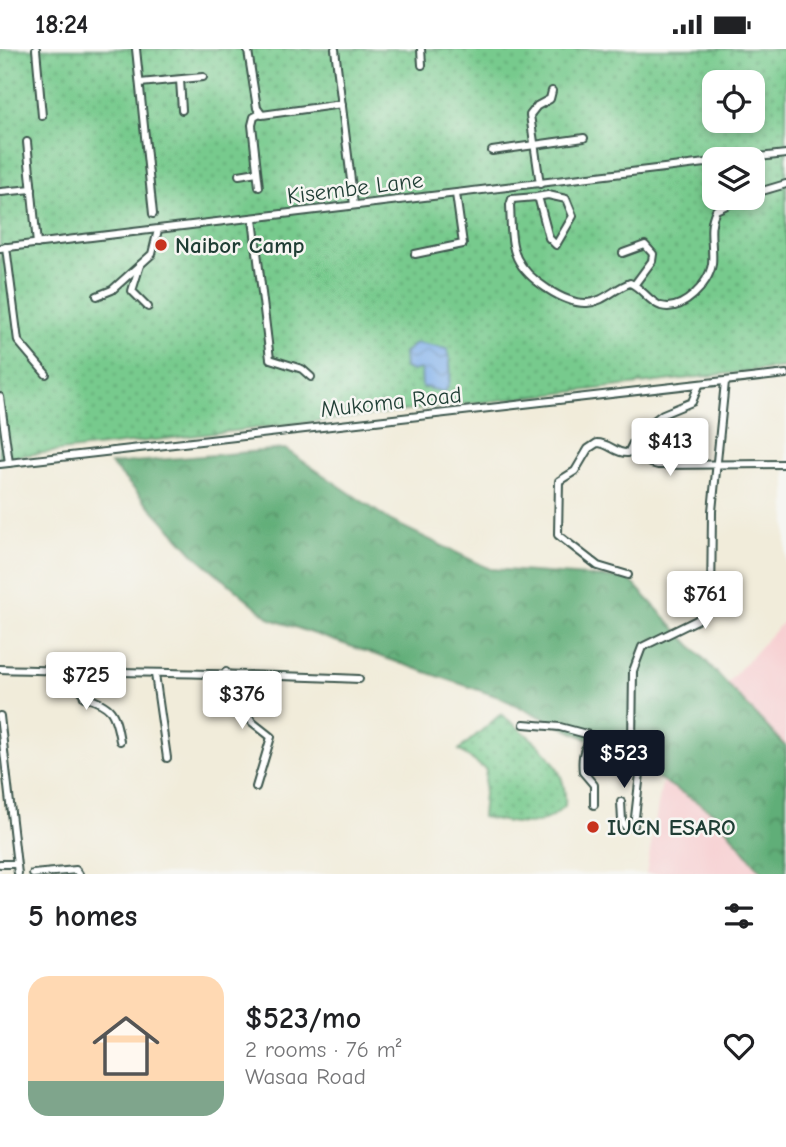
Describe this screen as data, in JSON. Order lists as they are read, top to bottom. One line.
{"streets":{"street":["Kisembe Lane","Mukoma Road"]},"places":["Naibor Camp","IUCN ESARO"],"page":{"status":"18:24","price":["$413","$761","$725","$376","$523"],"heading":"5 homes","list":[{"name":"$523/mo","note":"2 rooms · 76 m² · Wasaa Road"}]}}
